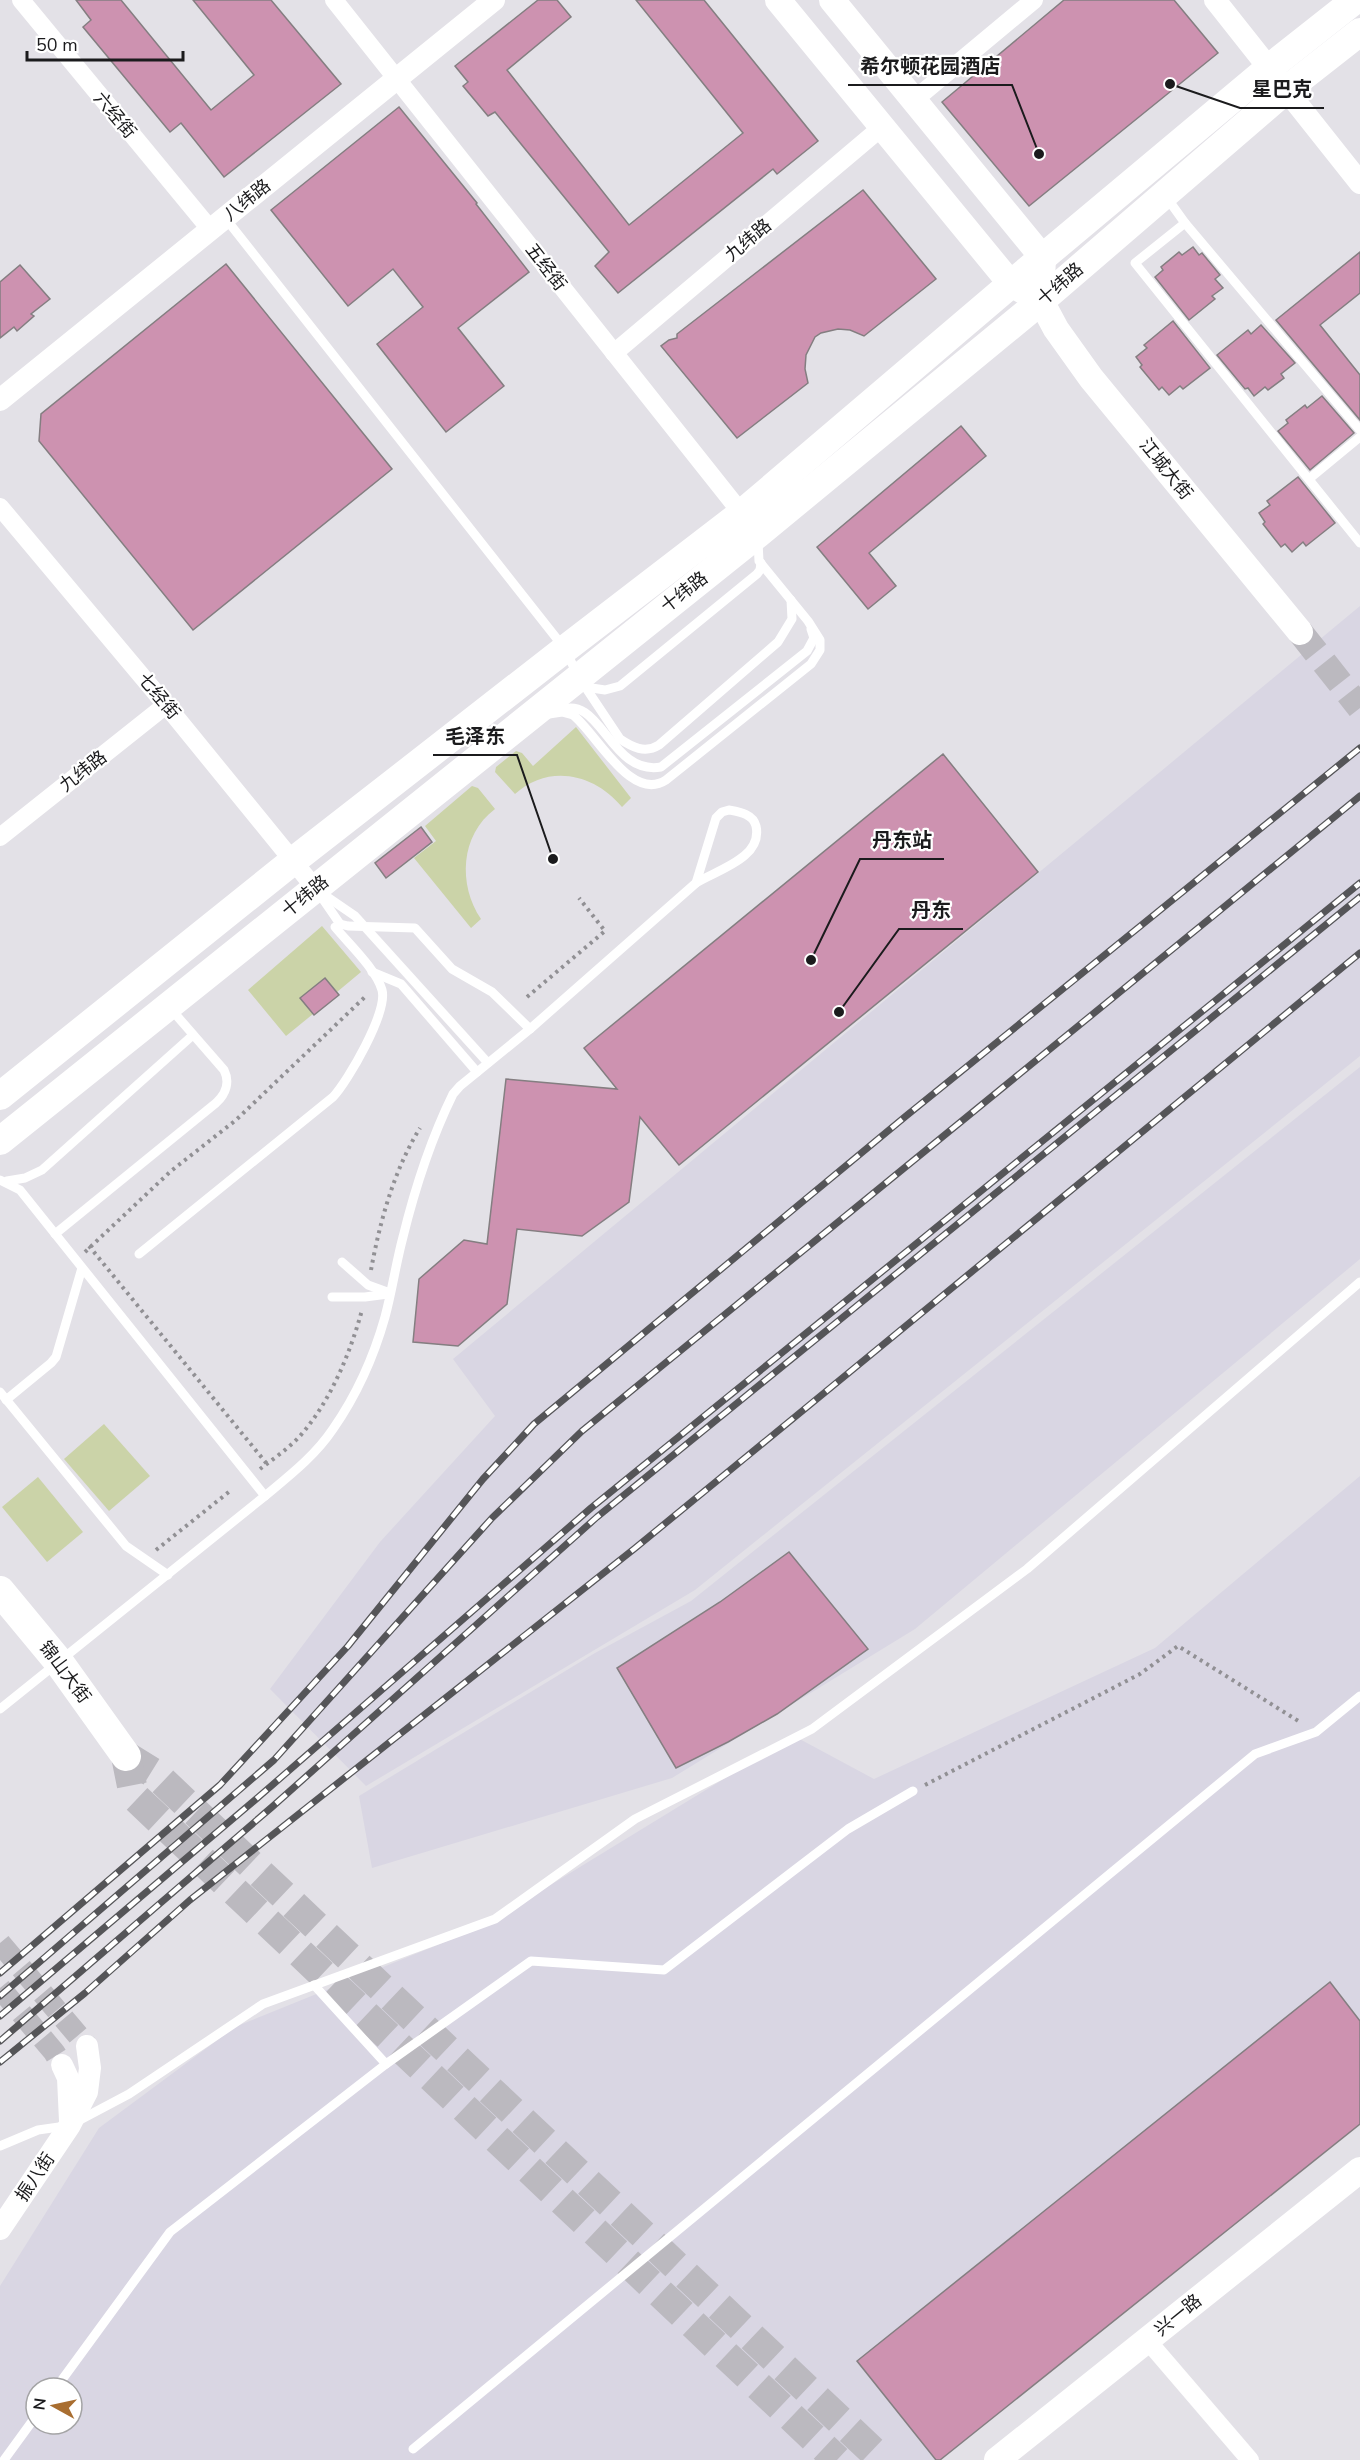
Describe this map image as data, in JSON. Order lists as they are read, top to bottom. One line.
{"streets":{"highway":["锦山大街"],"main road":["十纬路","江城大街","兴一路"],"street":["六经街","八纬路","九纬路","五经街","七经街","振八街"]},"crossings":[["六经街","八纬路"],["八纬路","五经街"],["九纬路","五经街"],["九纬路","七经街"],["五经街","十纬路"],["十纬路","江城大街"],["十纬路","七经街"]],"places":["星巴克","希尔顿花园酒店","毛泽东","丹东站","丹东"],"scale_bar":"50 m","north":"left"}
